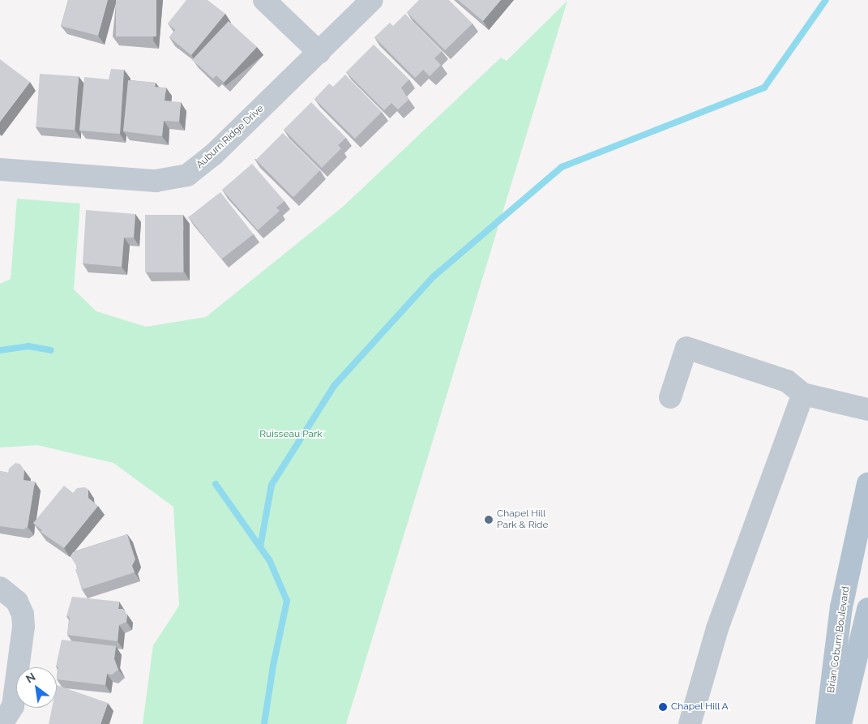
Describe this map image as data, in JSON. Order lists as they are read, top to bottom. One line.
{"streets":{"main road":["Brian Coburn Boulevard"],"street":["Auburn Ridge Drive"]},"parks":["Ruisseau Park"],"places":["Chapel Hill Park & Ride","Chapel Hill A"],"north":"top left"}
